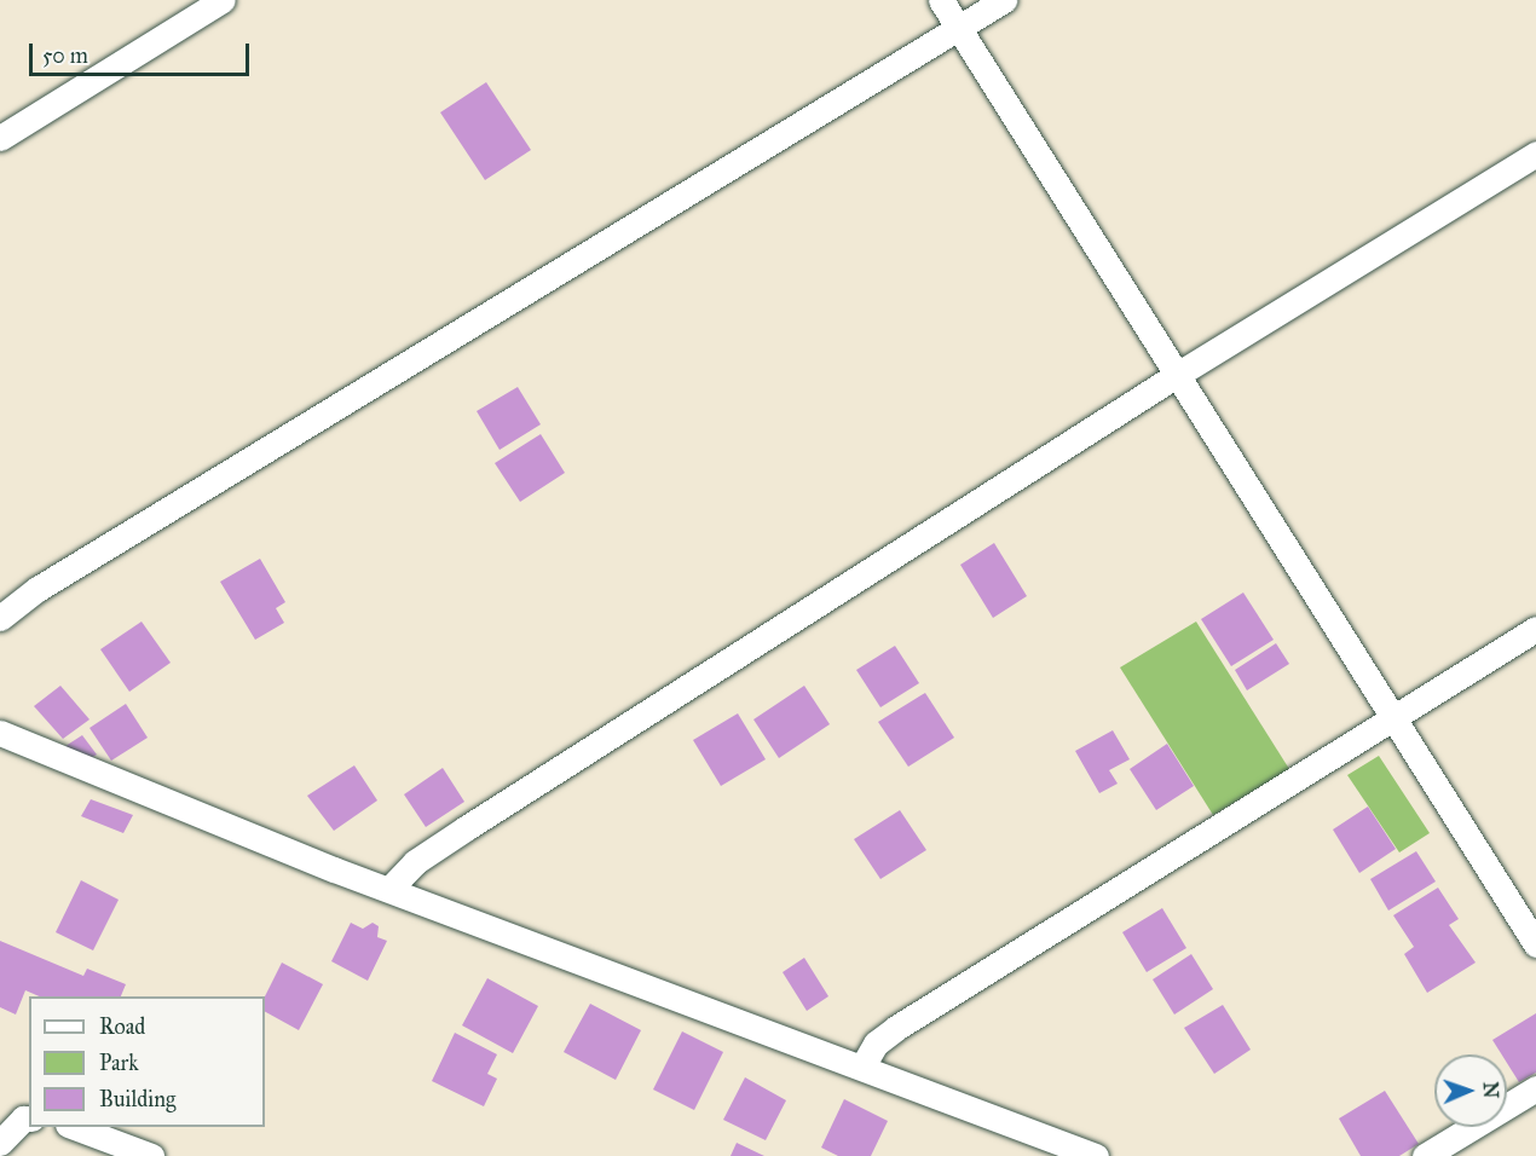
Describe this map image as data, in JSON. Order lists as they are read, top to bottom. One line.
{"legend":["Road","Park","Building"],"scale_bar":"50 m","north":"right"}
